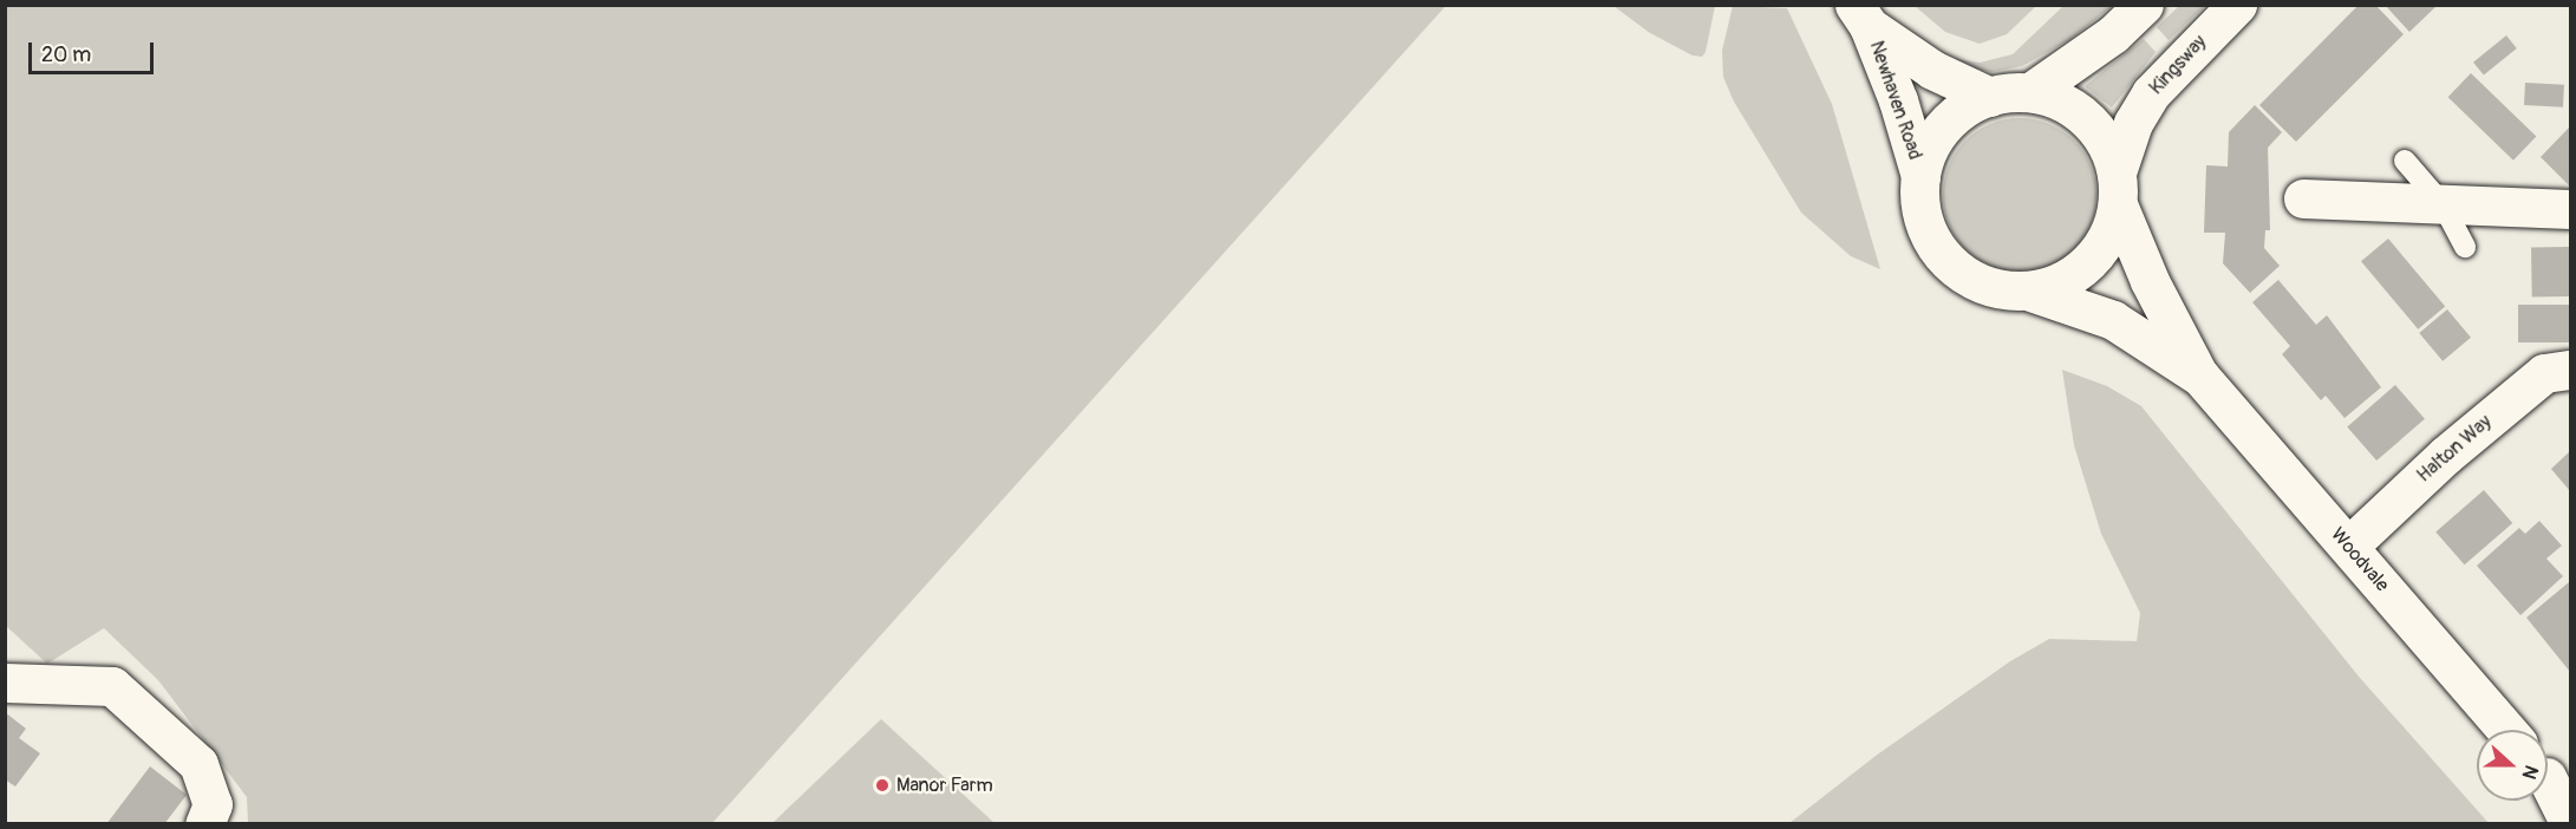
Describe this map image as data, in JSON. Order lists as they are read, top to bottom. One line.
{"streets":{"street":["Kingsway","Newhaven Road","Halton Way","Woodvale"]},"crossings":[["Kingsway","Newhaven Road"],["Kingsway","Woodvale"],["Newhaven Road","Woodvale"],["Halton Way","Woodvale"]],"places":["Manor Farm"],"scale_bar":"20 m","north":"right"}
